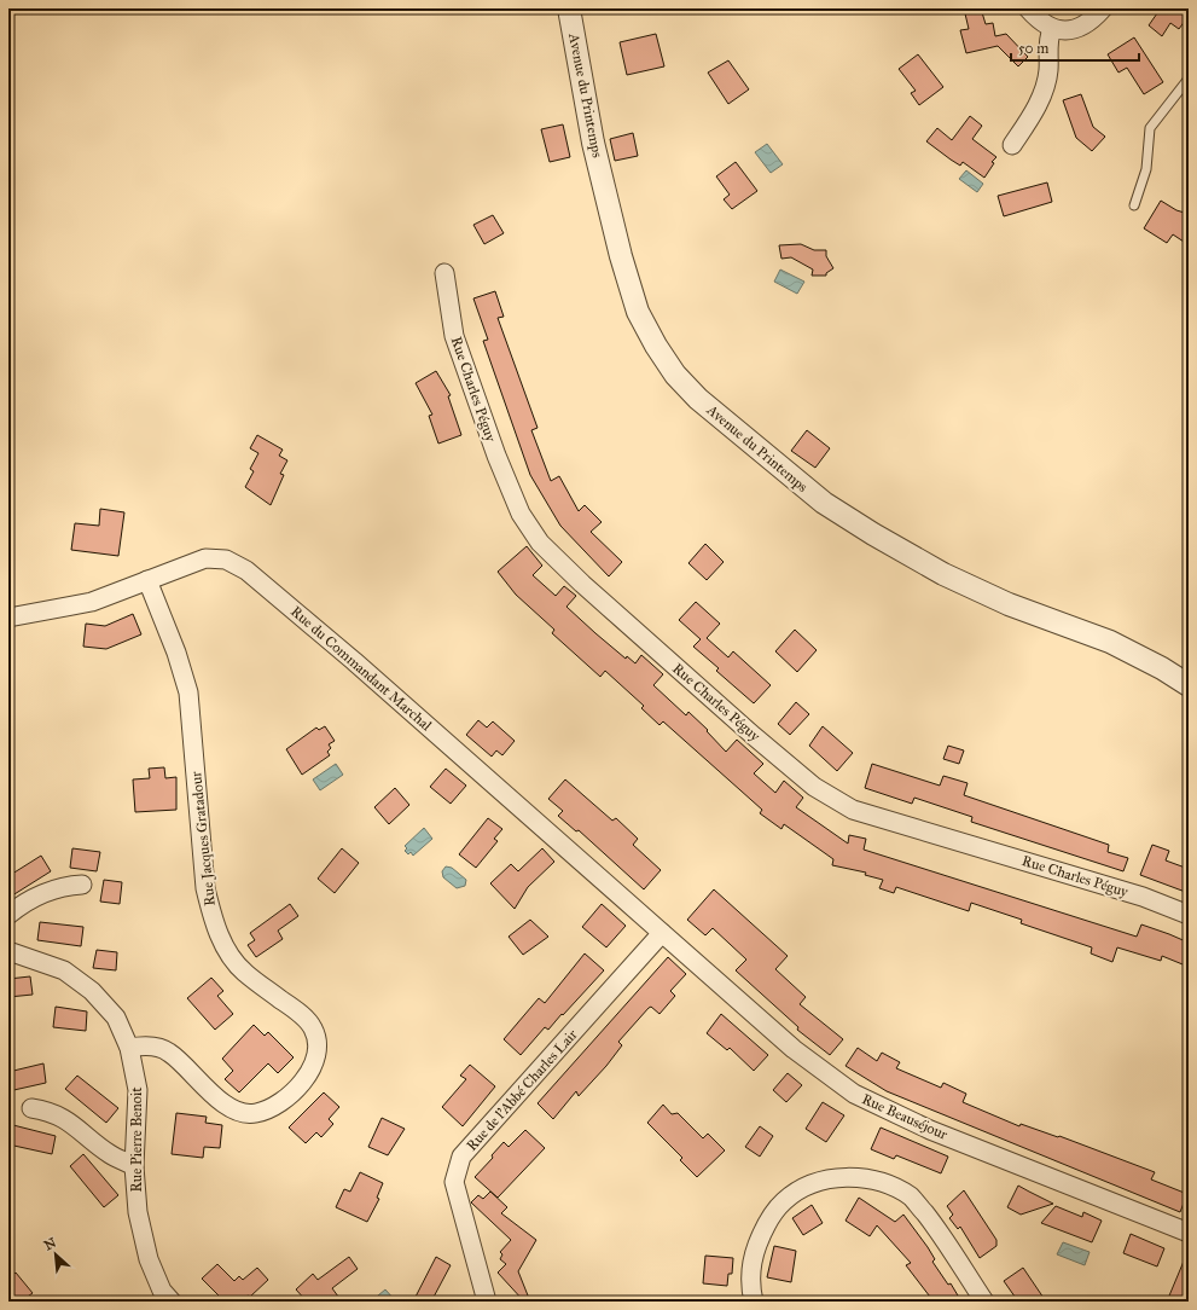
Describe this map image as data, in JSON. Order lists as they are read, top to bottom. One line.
{"streets":{"street":["Avenue du Printemps","Rue Charles Péguy","Rue du Commandant Marchal","Rue Jacques Gratadour","Rue de l'Abbé Charles Lair","Rue Beauséjour","Rue Pierre Benoit"]},"crossings":[["Rue du Commandant Marchal","Rue Jacques Gratadour"],["Rue du Commandant Marchal","Rue de l'Abbé Charles Lair"],["Rue du Commandant Marchal","Rue Beauséjour"],["Rue Jacques Gratadour","Rue Pierre Benoit"],["Rue de l'Abbé Charles Lair","Rue Beauséjour"]],"scale_bar":"50 m","north":"top left"}
